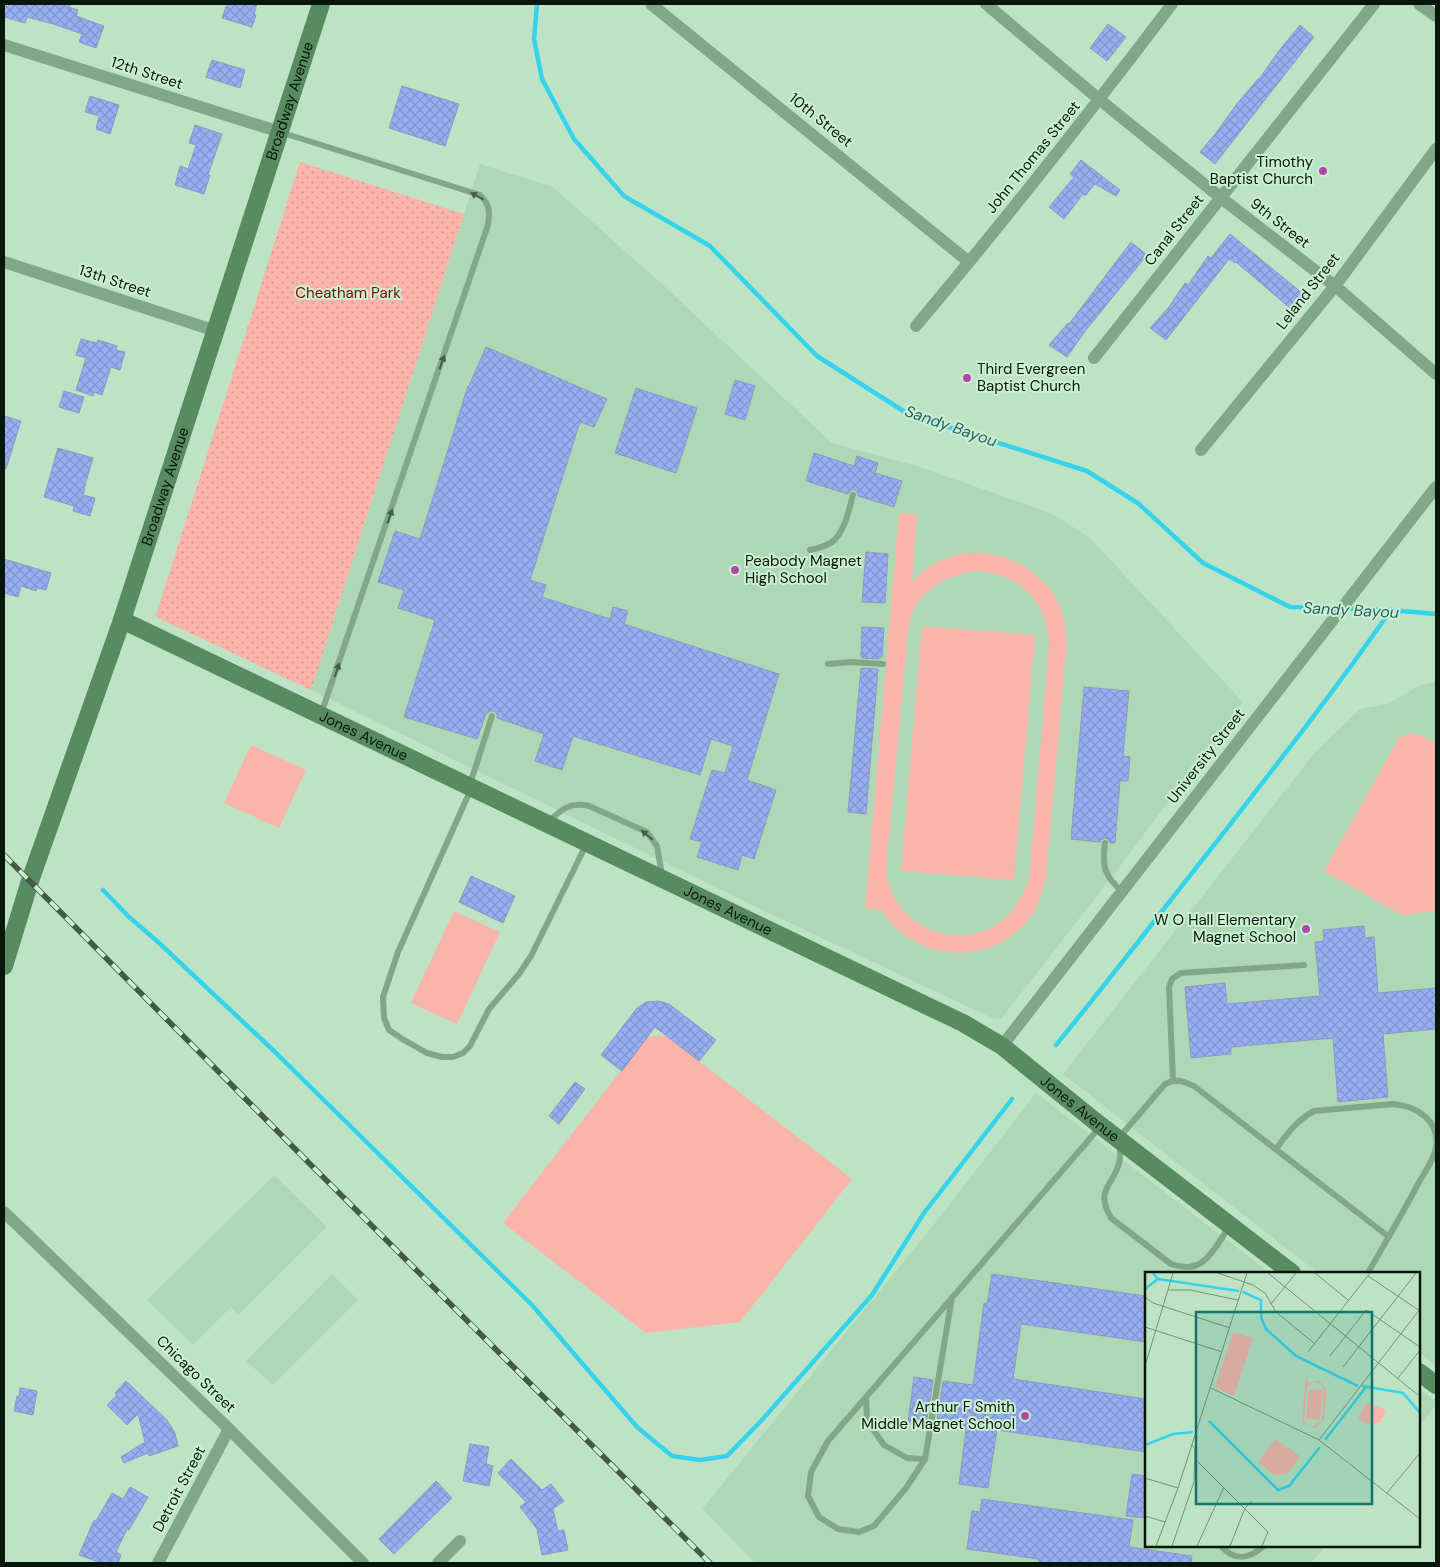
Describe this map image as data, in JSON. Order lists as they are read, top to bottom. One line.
{"streets":{"street":["12th Street","Broadway Avenue","10th Street","John Thomas Street","9th Street","Canal Street","13th Street","Leland Street","Jones Avenue","University Street","Chicago Street","Detroit Street"]},"crossings":[["12th Street","Broadway Avenue"],["Broadway Avenue","13th Street"],["Broadway Avenue","Jones Avenue"],["10th Street","John Thomas Street"],["John Thomas Street","9th Street"],["9th Street","Canal Street"],["9th Street","Leland Street"],["Jones Avenue","University Street"],["Chicago Street","Detroit Street"]],"water":["Sandy Bayou"],"parks":["Cheatham Park"],"places":["Timothy Baptist Church","Third Evergreen Baptist Church","Peabody Magnet High School","W O Hall Elementary Magnet School","Arthur F Smith Middle Magnet School"]}
